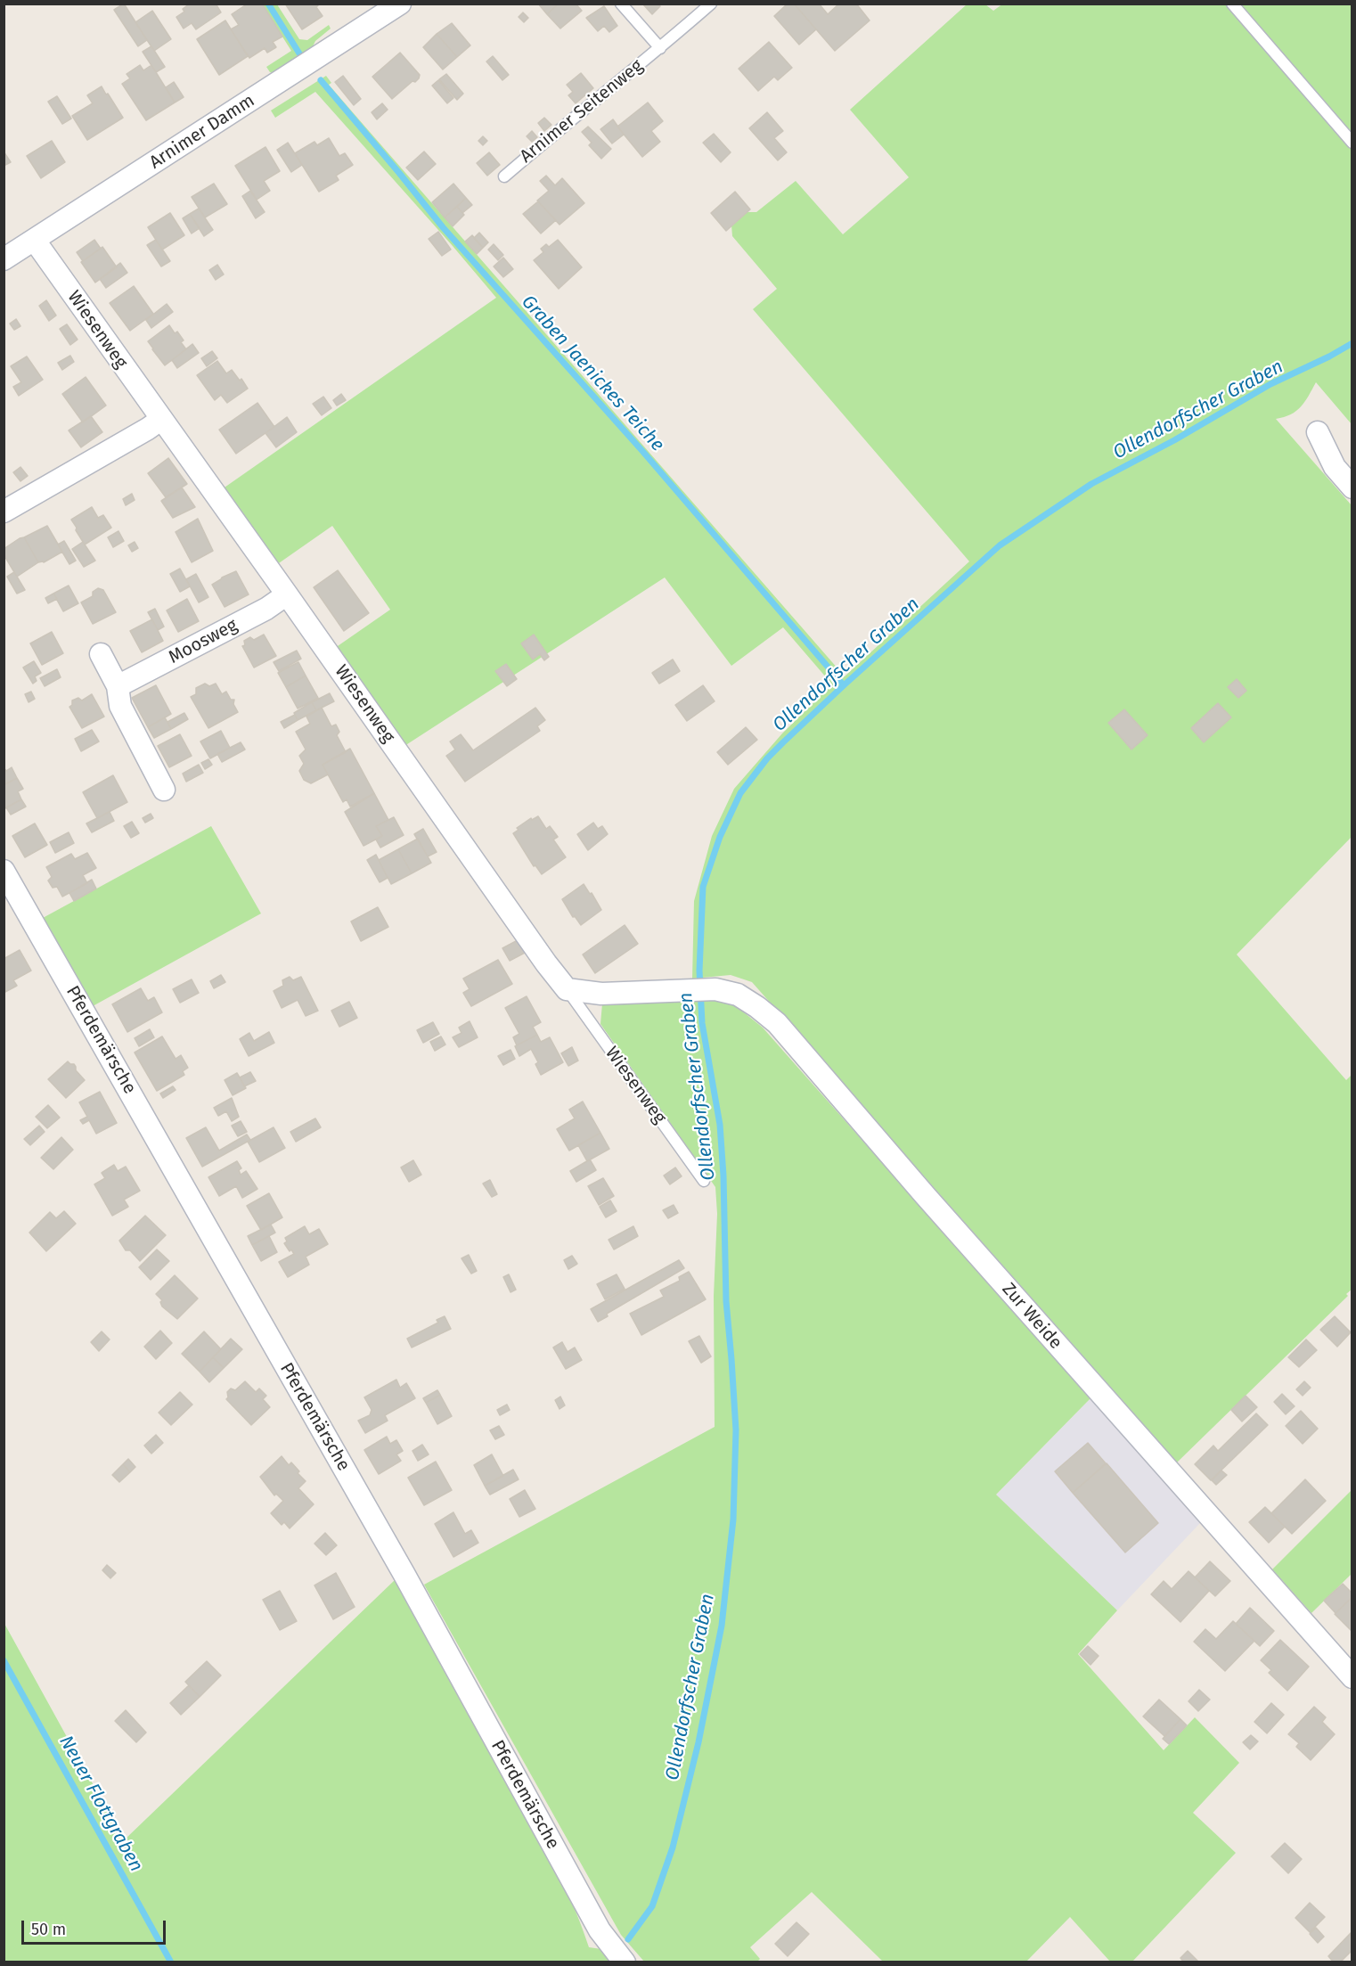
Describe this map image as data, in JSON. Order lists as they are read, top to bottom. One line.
{"streets":{"street":["Arnimer Damm","Wiesenweg","Moosweg","Pferdemärsche","Zur Weide"],"lane":["Arnimer Seitenweg"]},"crossings":[["Arnimer Damm","Wiesenweg"],["Wiesenweg","Moosweg"],["Wiesenweg","Zur Weide"]],"water":["Graben Jaenickes Teiche","Ollendorfscher Graben","Neuer Flottgraben"],"scale_bar":"50 m"}
